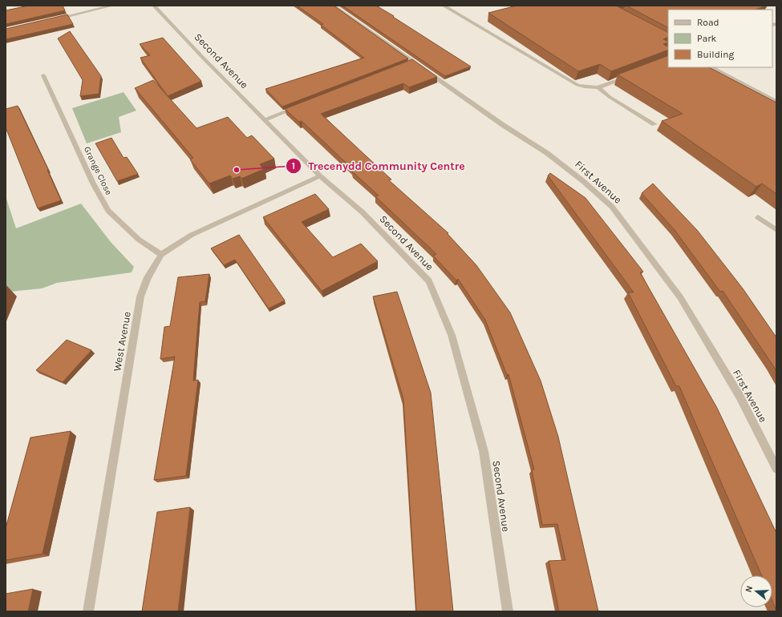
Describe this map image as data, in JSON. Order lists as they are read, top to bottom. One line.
{"streets":{"street":["Second Avenue","Grange Close","First Avenue","West Avenue"]},"crossings":[["Second Avenue","West Avenue"],["Grange Close","West Avenue"]],"places":["Trecenydd Community Centre"],"legend":["Road","Park","Building"],"north":"left"}
